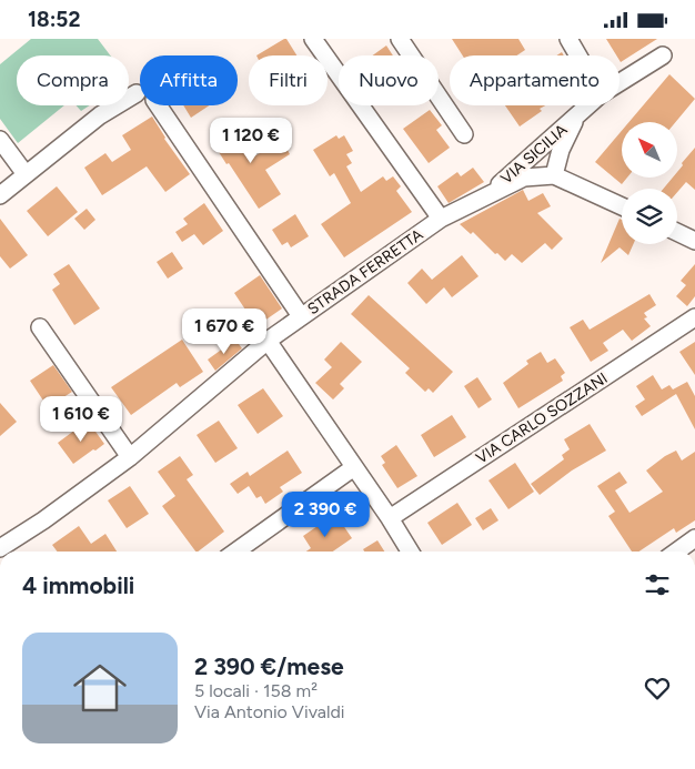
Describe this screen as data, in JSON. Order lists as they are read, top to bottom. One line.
{"streets":{"street":["VIA SICILIA","STRADA FERRETTA","VIA CARLO SOZZANI"]},"crossings":[["VIA SICILIA","STRADA FERRETTA"]],"north":"top left","page":{"status":"18:52","chip":["Compra","Affitta","Filtri","Nuovo","Appartamento"],"price":["1 120 €","1 670 €","1 610 €","2 390 €"],"heading":"4 immobili","list":[{"name":"2 390 €/mese","note":"5 locali · 158 m² · Via Antonio Vivaldi"}]}}
